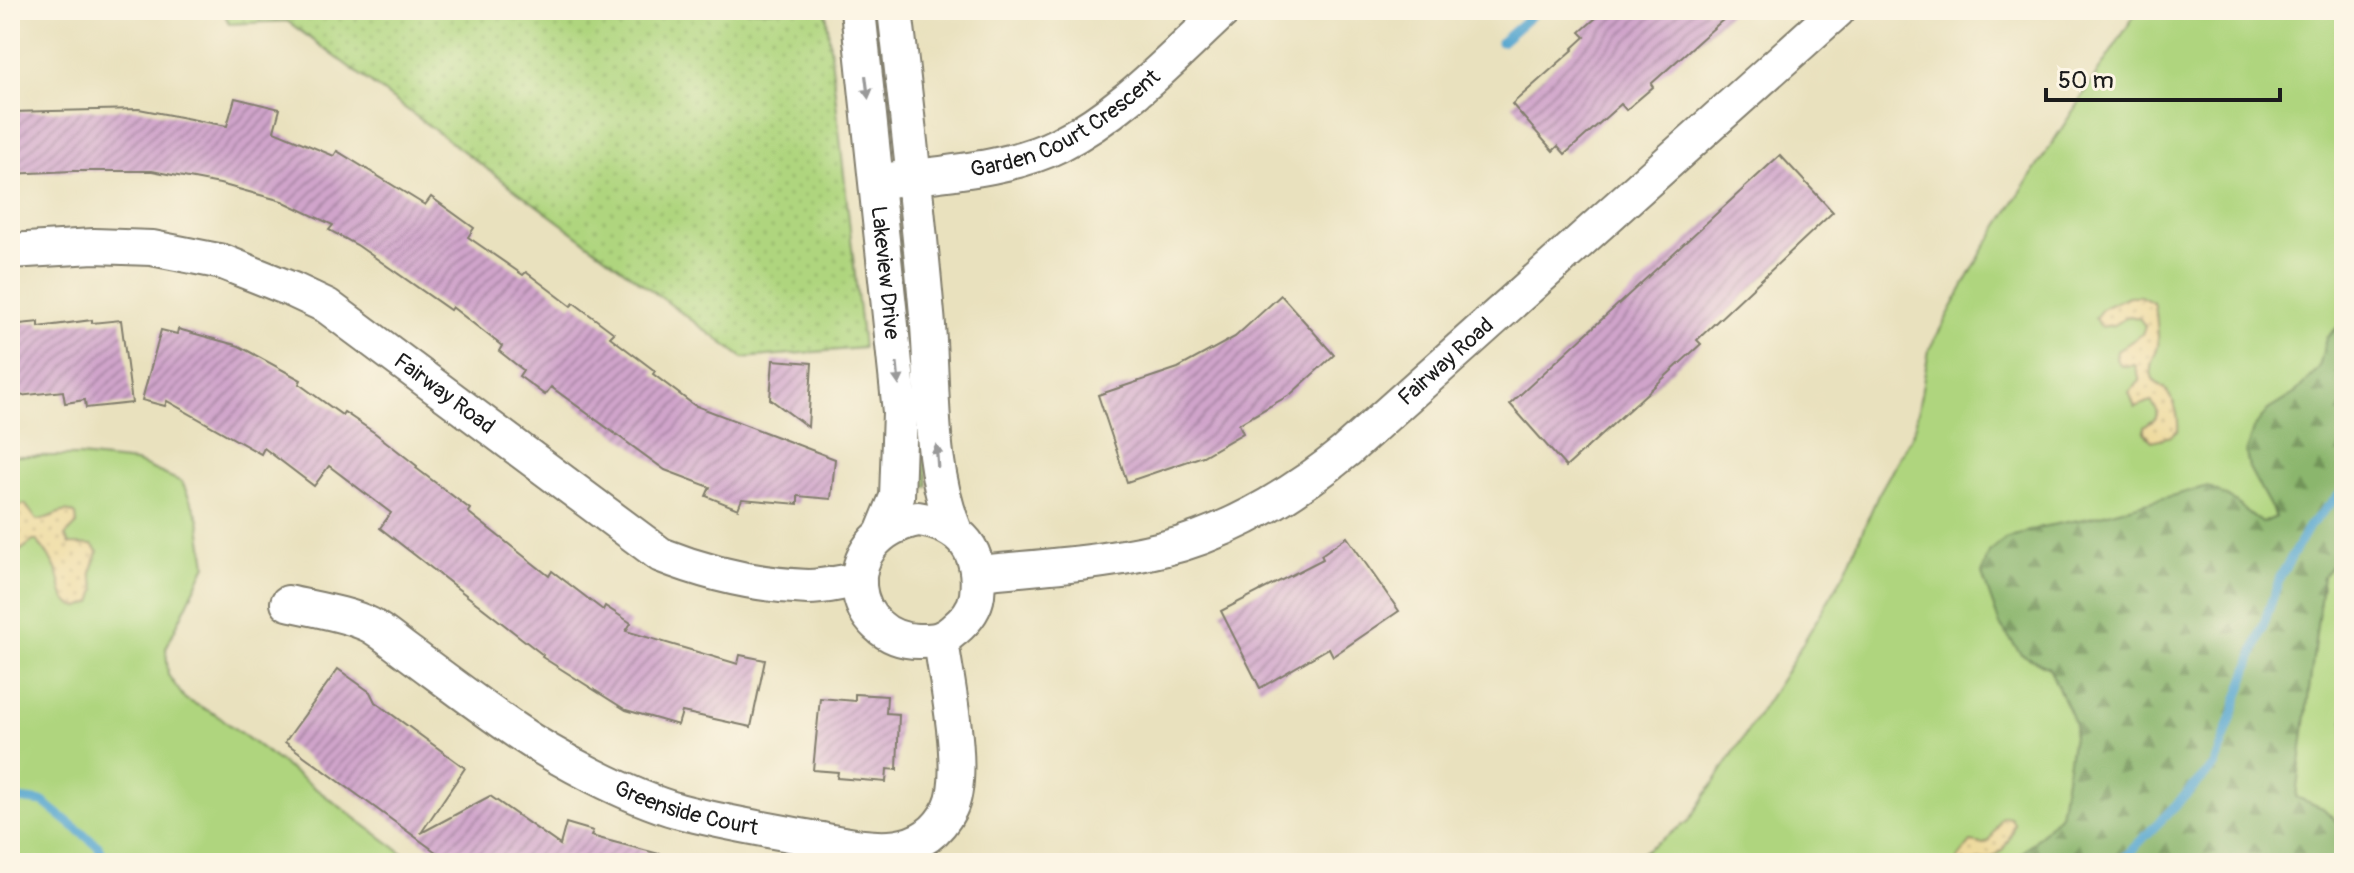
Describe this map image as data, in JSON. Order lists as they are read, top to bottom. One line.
{"streets":{"street":["Garden Court Crescent","Lakeview Drive","Fairway Road","Greenside Court"]},"crossings":[["Garden Court Crescent","Lakeview Drive"],["Lakeview Drive","Fairway Road"],["Lakeview Drive","Greenside Court"],["Fairway Road","Greenside Court"]],"scale_bar":"50 m"}
